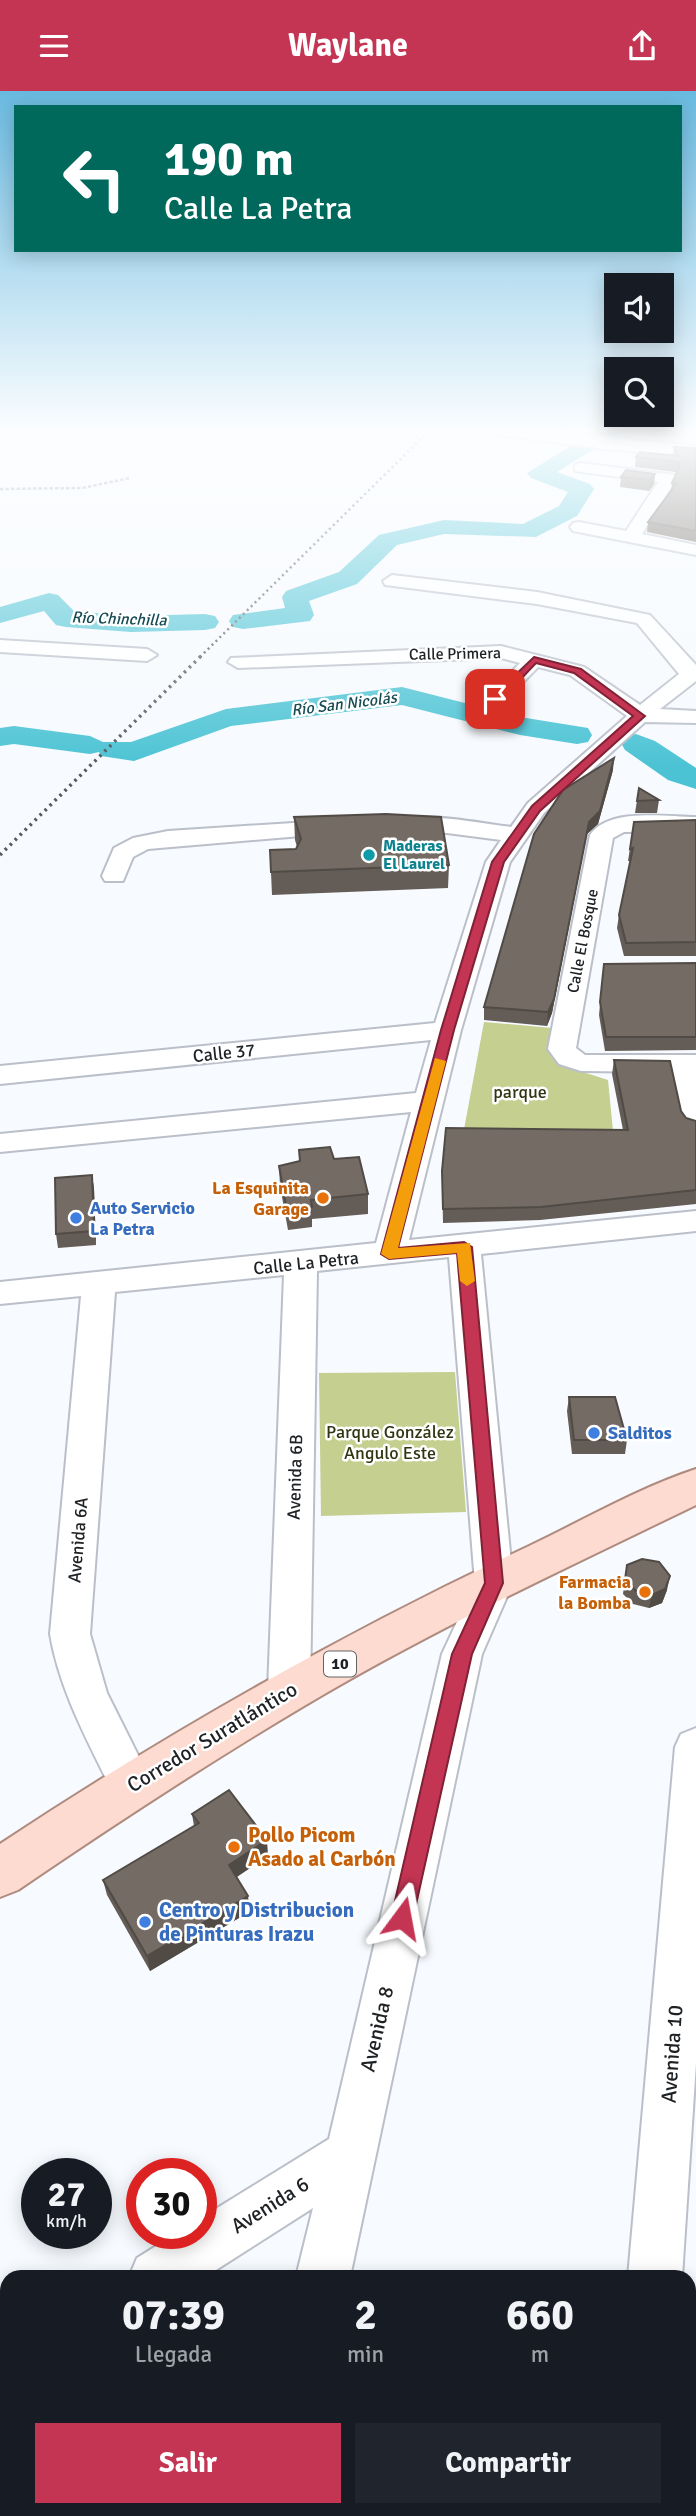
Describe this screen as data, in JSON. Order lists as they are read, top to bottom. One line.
{"streets":{"main road":["10","Corredor Suratlántico"],"street":["Calle Primera","Calle El Bosque","Calle 37","Calle La Petra","Avenida 6B","Avenida 6A","Avenida 8","Avenida 10","Avenida 6"]},"crossings":[["Calle La Petra","Avenida 6B"],["Calle La Petra","Avenida 6A"],["Calle La Petra","Avenida 8"],["Avenida 6B","Corredor Suratlántico"],["Avenida 6A","Corredor Suratlántico"],["Corredor Suratlántico","Avenida 8"],["Avenida 8","Avenida 6"]],"water":["Río Chinchilla","Río San Nicolás"],"parks":["parque","Parque González Angulo Este"],"places":["Maderas El Laurel","La Esquinita Garage","Auto Servicio La Petra","Salditos","Farmacia la Bomba","Pollo Picom Asado al Carbón","Centro y Distribucion de Pinturas Irazu"],"page":{"header":"Waylane","turn":["190 m","Calle La Petra"],"speed":"27 km/h","limit":"30","eta":["07:39","Llegada","2","min","660","m"],"buttons":["Salir","Compartir"]}}
